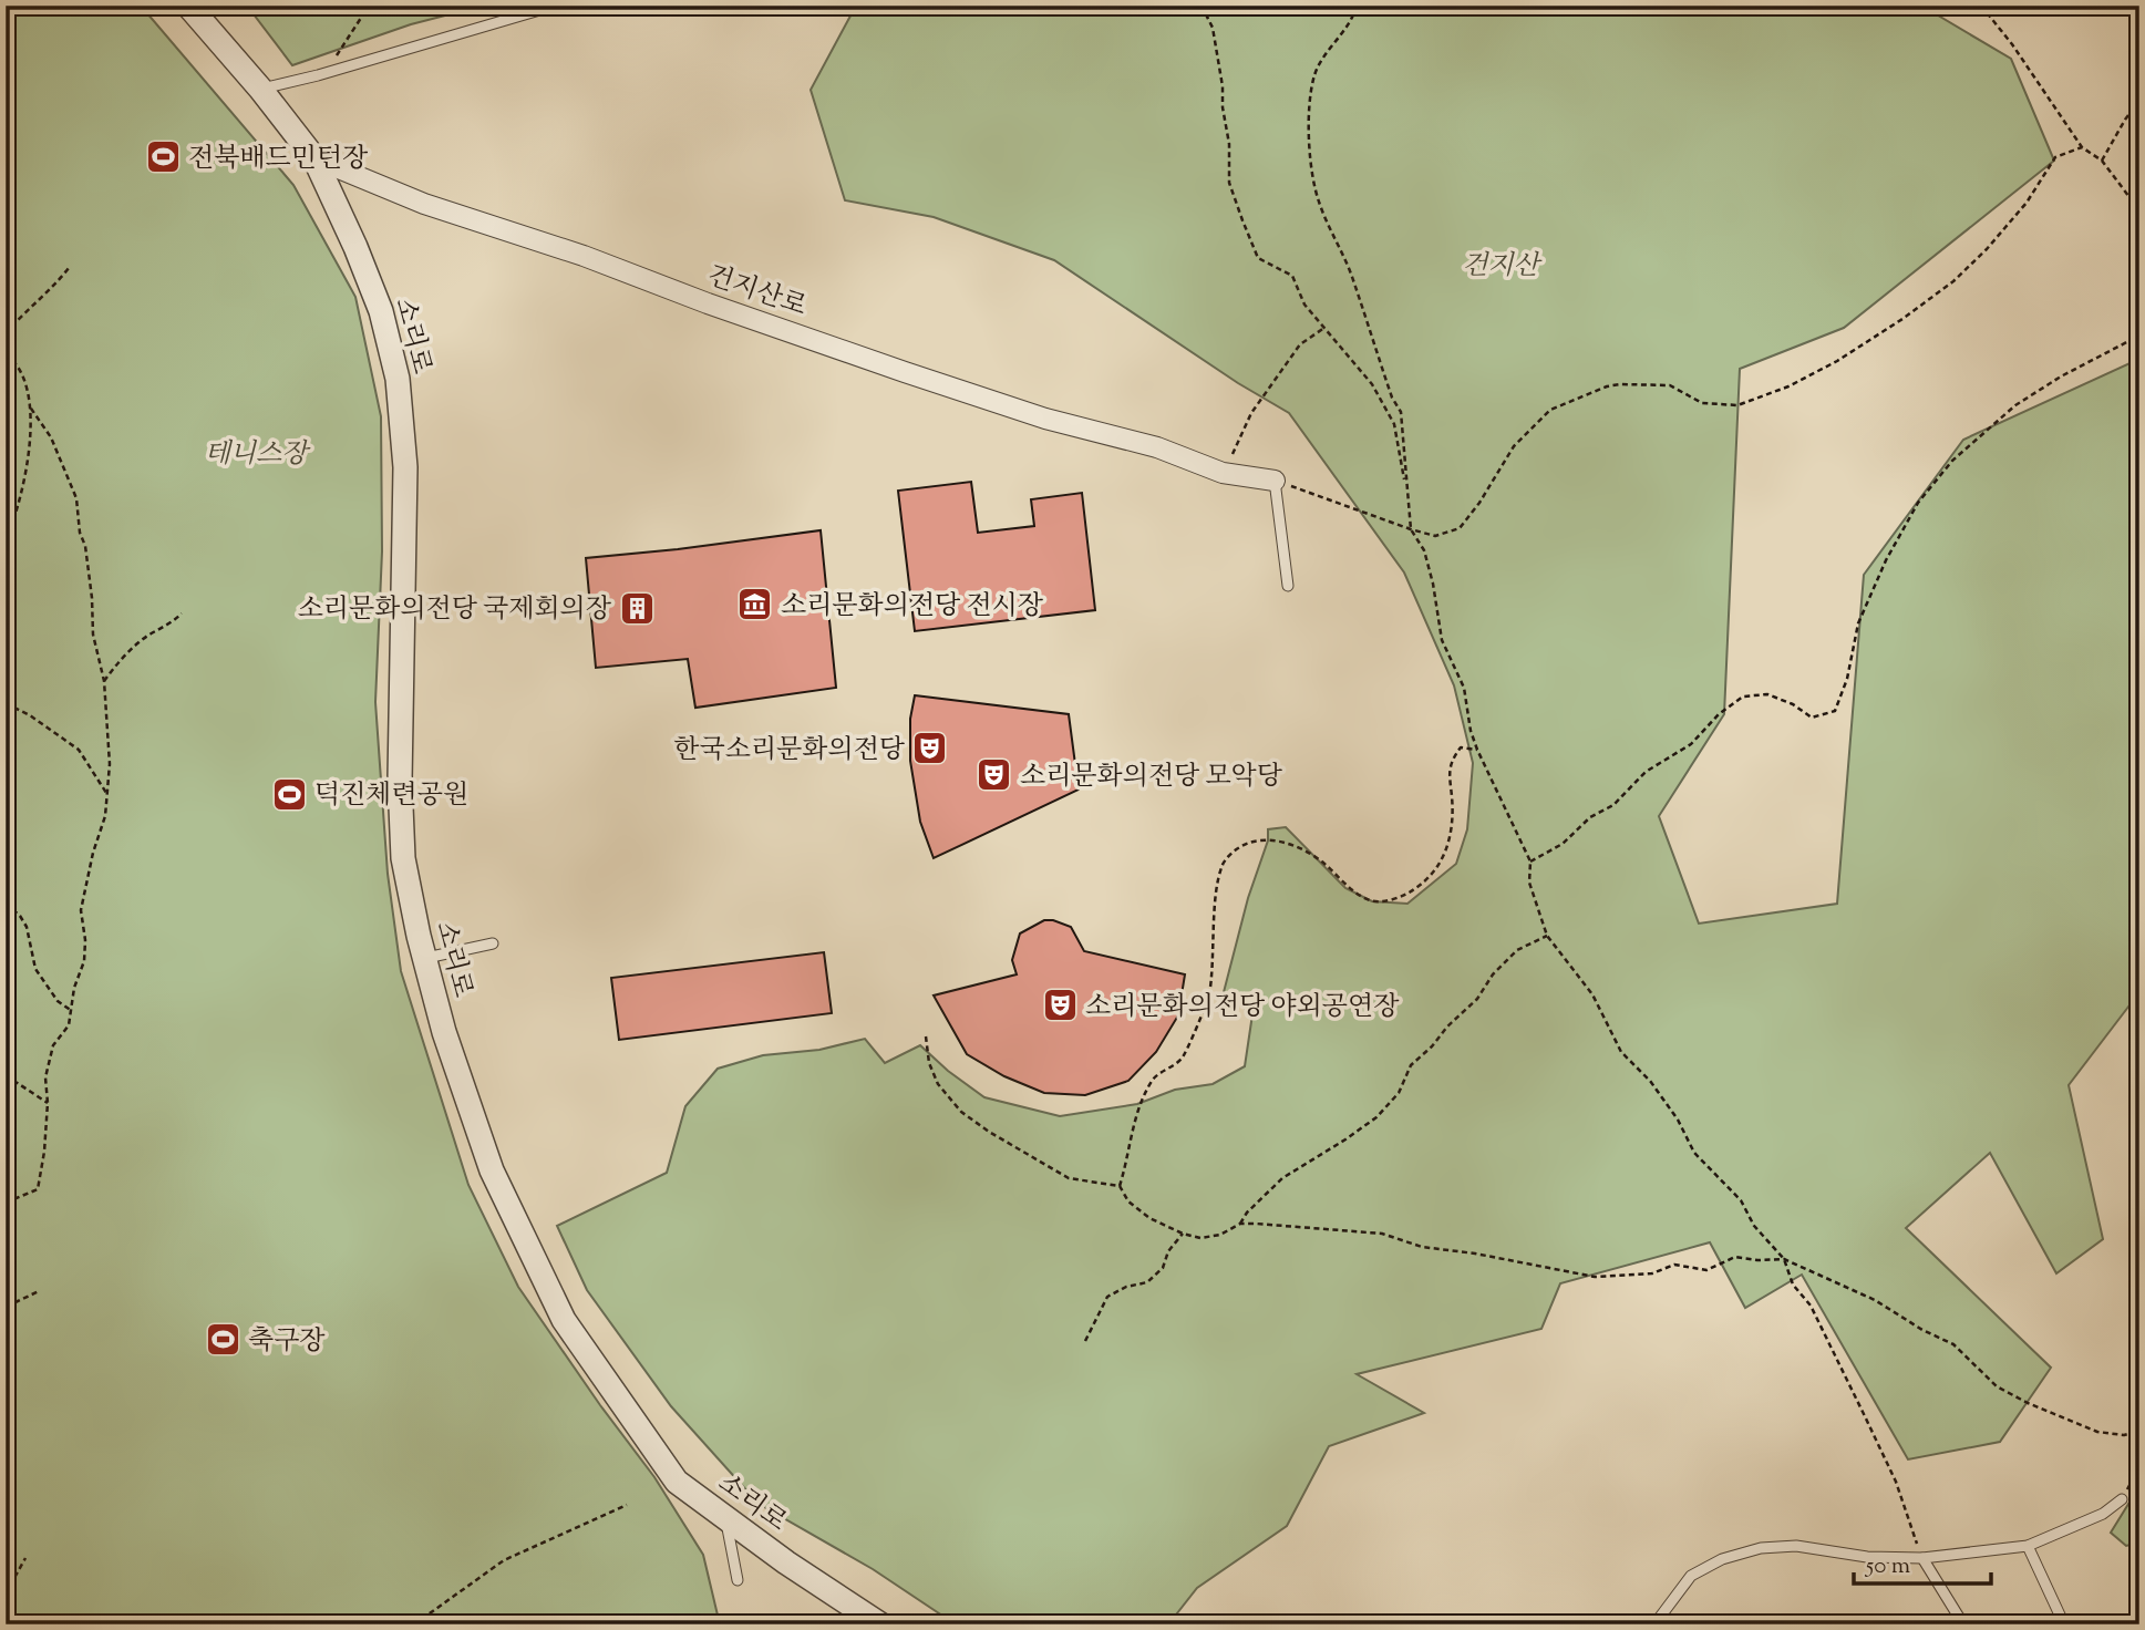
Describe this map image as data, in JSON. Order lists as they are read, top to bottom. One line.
{"streets":{"street":["건지산로","소리로"]},"crossings":[["건지산로","소리로"]],"parks":["건지산","테니스장"],"places":{"sports":["전북배드민턴장","덕진체련공원","축구장"],"museum":["소리문화의전당 전시장"],"building":["소리문화의전당 국제회의장"],"theatre":["한국소리문화의전당","소리문화의전당 모악당","소리문화의전당 야외공연장"]},"scale_bar":"50 m"}
